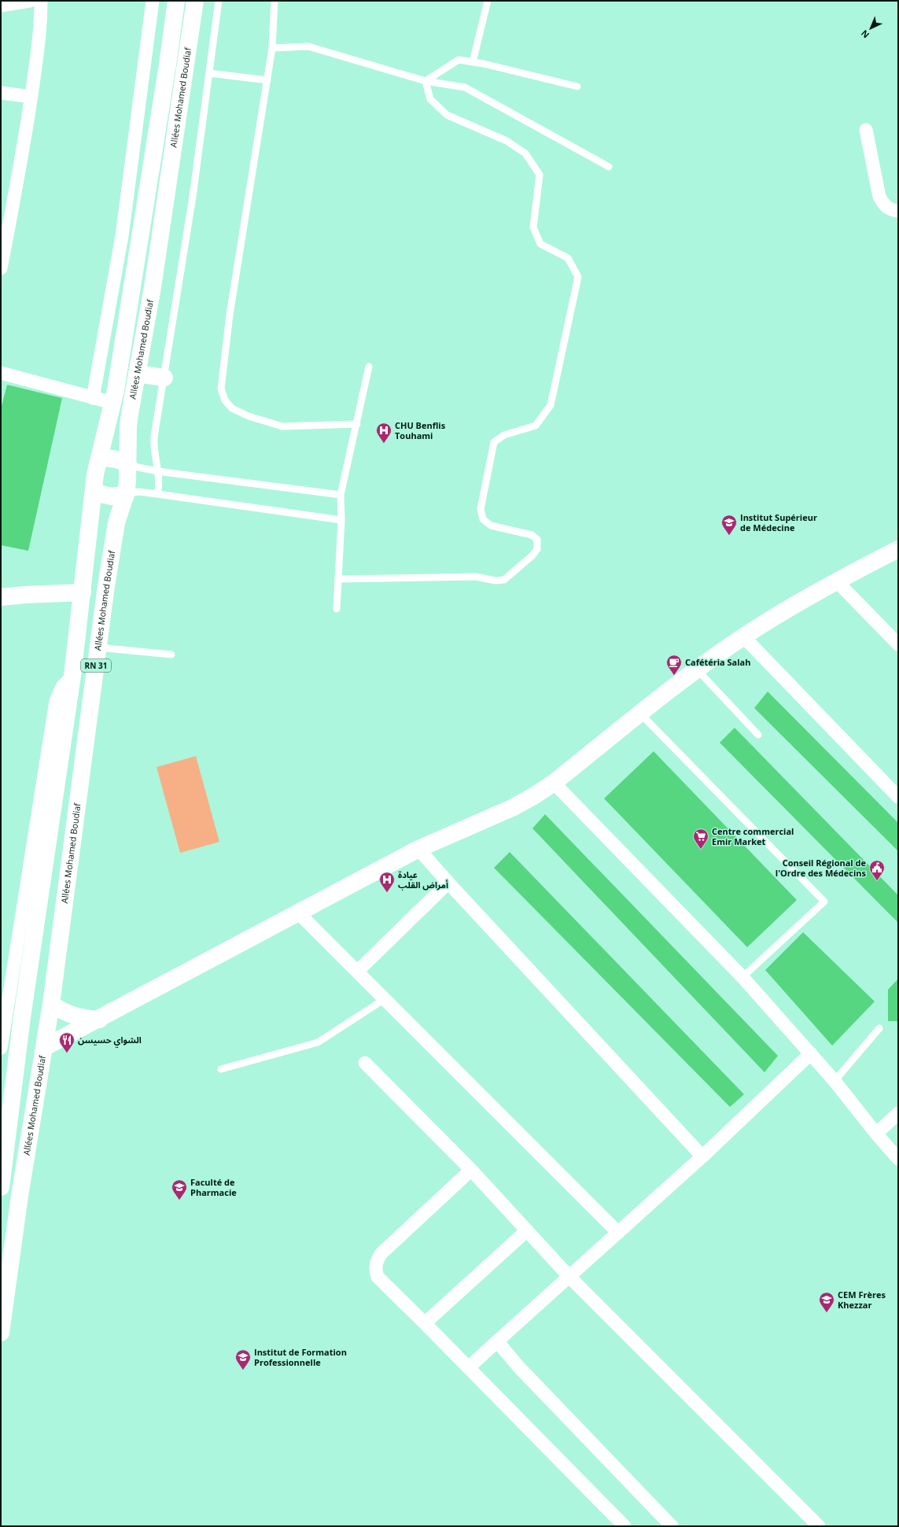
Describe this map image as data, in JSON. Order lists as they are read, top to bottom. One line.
{"streets":{"main road":["Allées Mohamed Boudiaf","RN 31"]},"places":{"hospital":["CHU Benflis Touhami","عيادة أمراض القلب"],"school or university":["Institut Supérieur de Médecine","Faculté de Pharmacie","CEM Frères Khezzar","Institut de Formation Professionnelle"],"cafe":["Cafétéria Salah"],"supermarket":["Centre commercial Emir Market"],"public building":["Conseil Régional de l'Ordre des Médecins"],"restaurant":["الشواي حسيسن"]},"north":"bottom left"}
